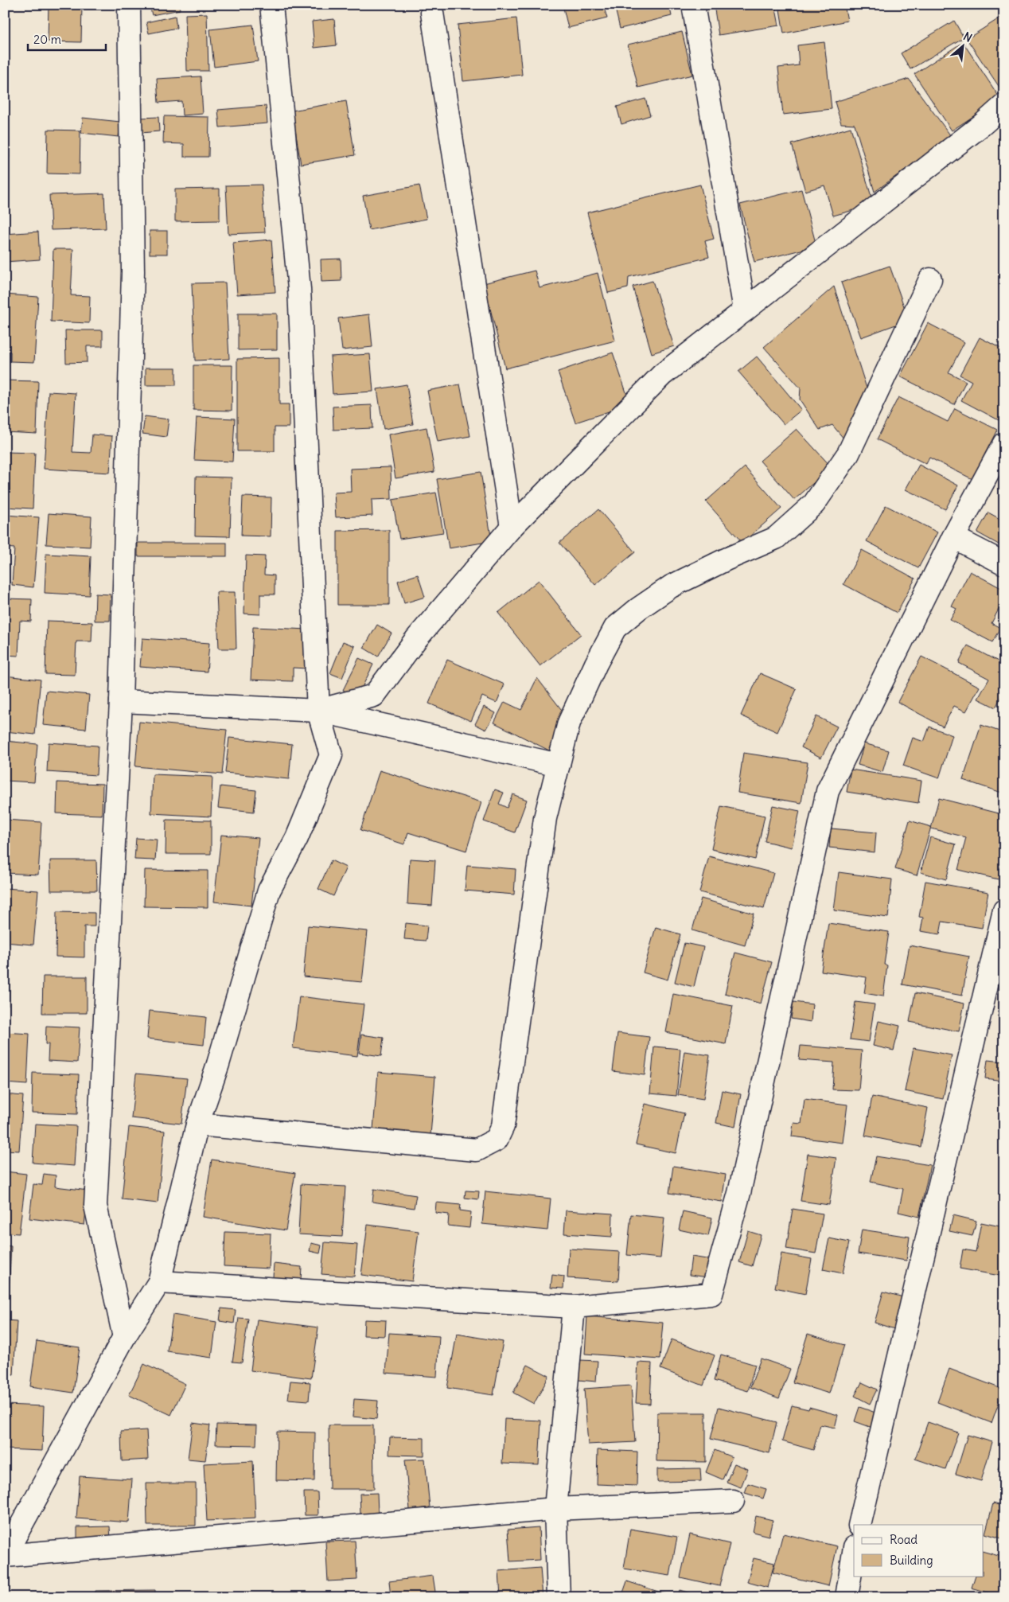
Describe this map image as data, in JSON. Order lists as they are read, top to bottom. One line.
{"legend":["Road","Building"],"scale_bar":"20 m","north":"top right"}
